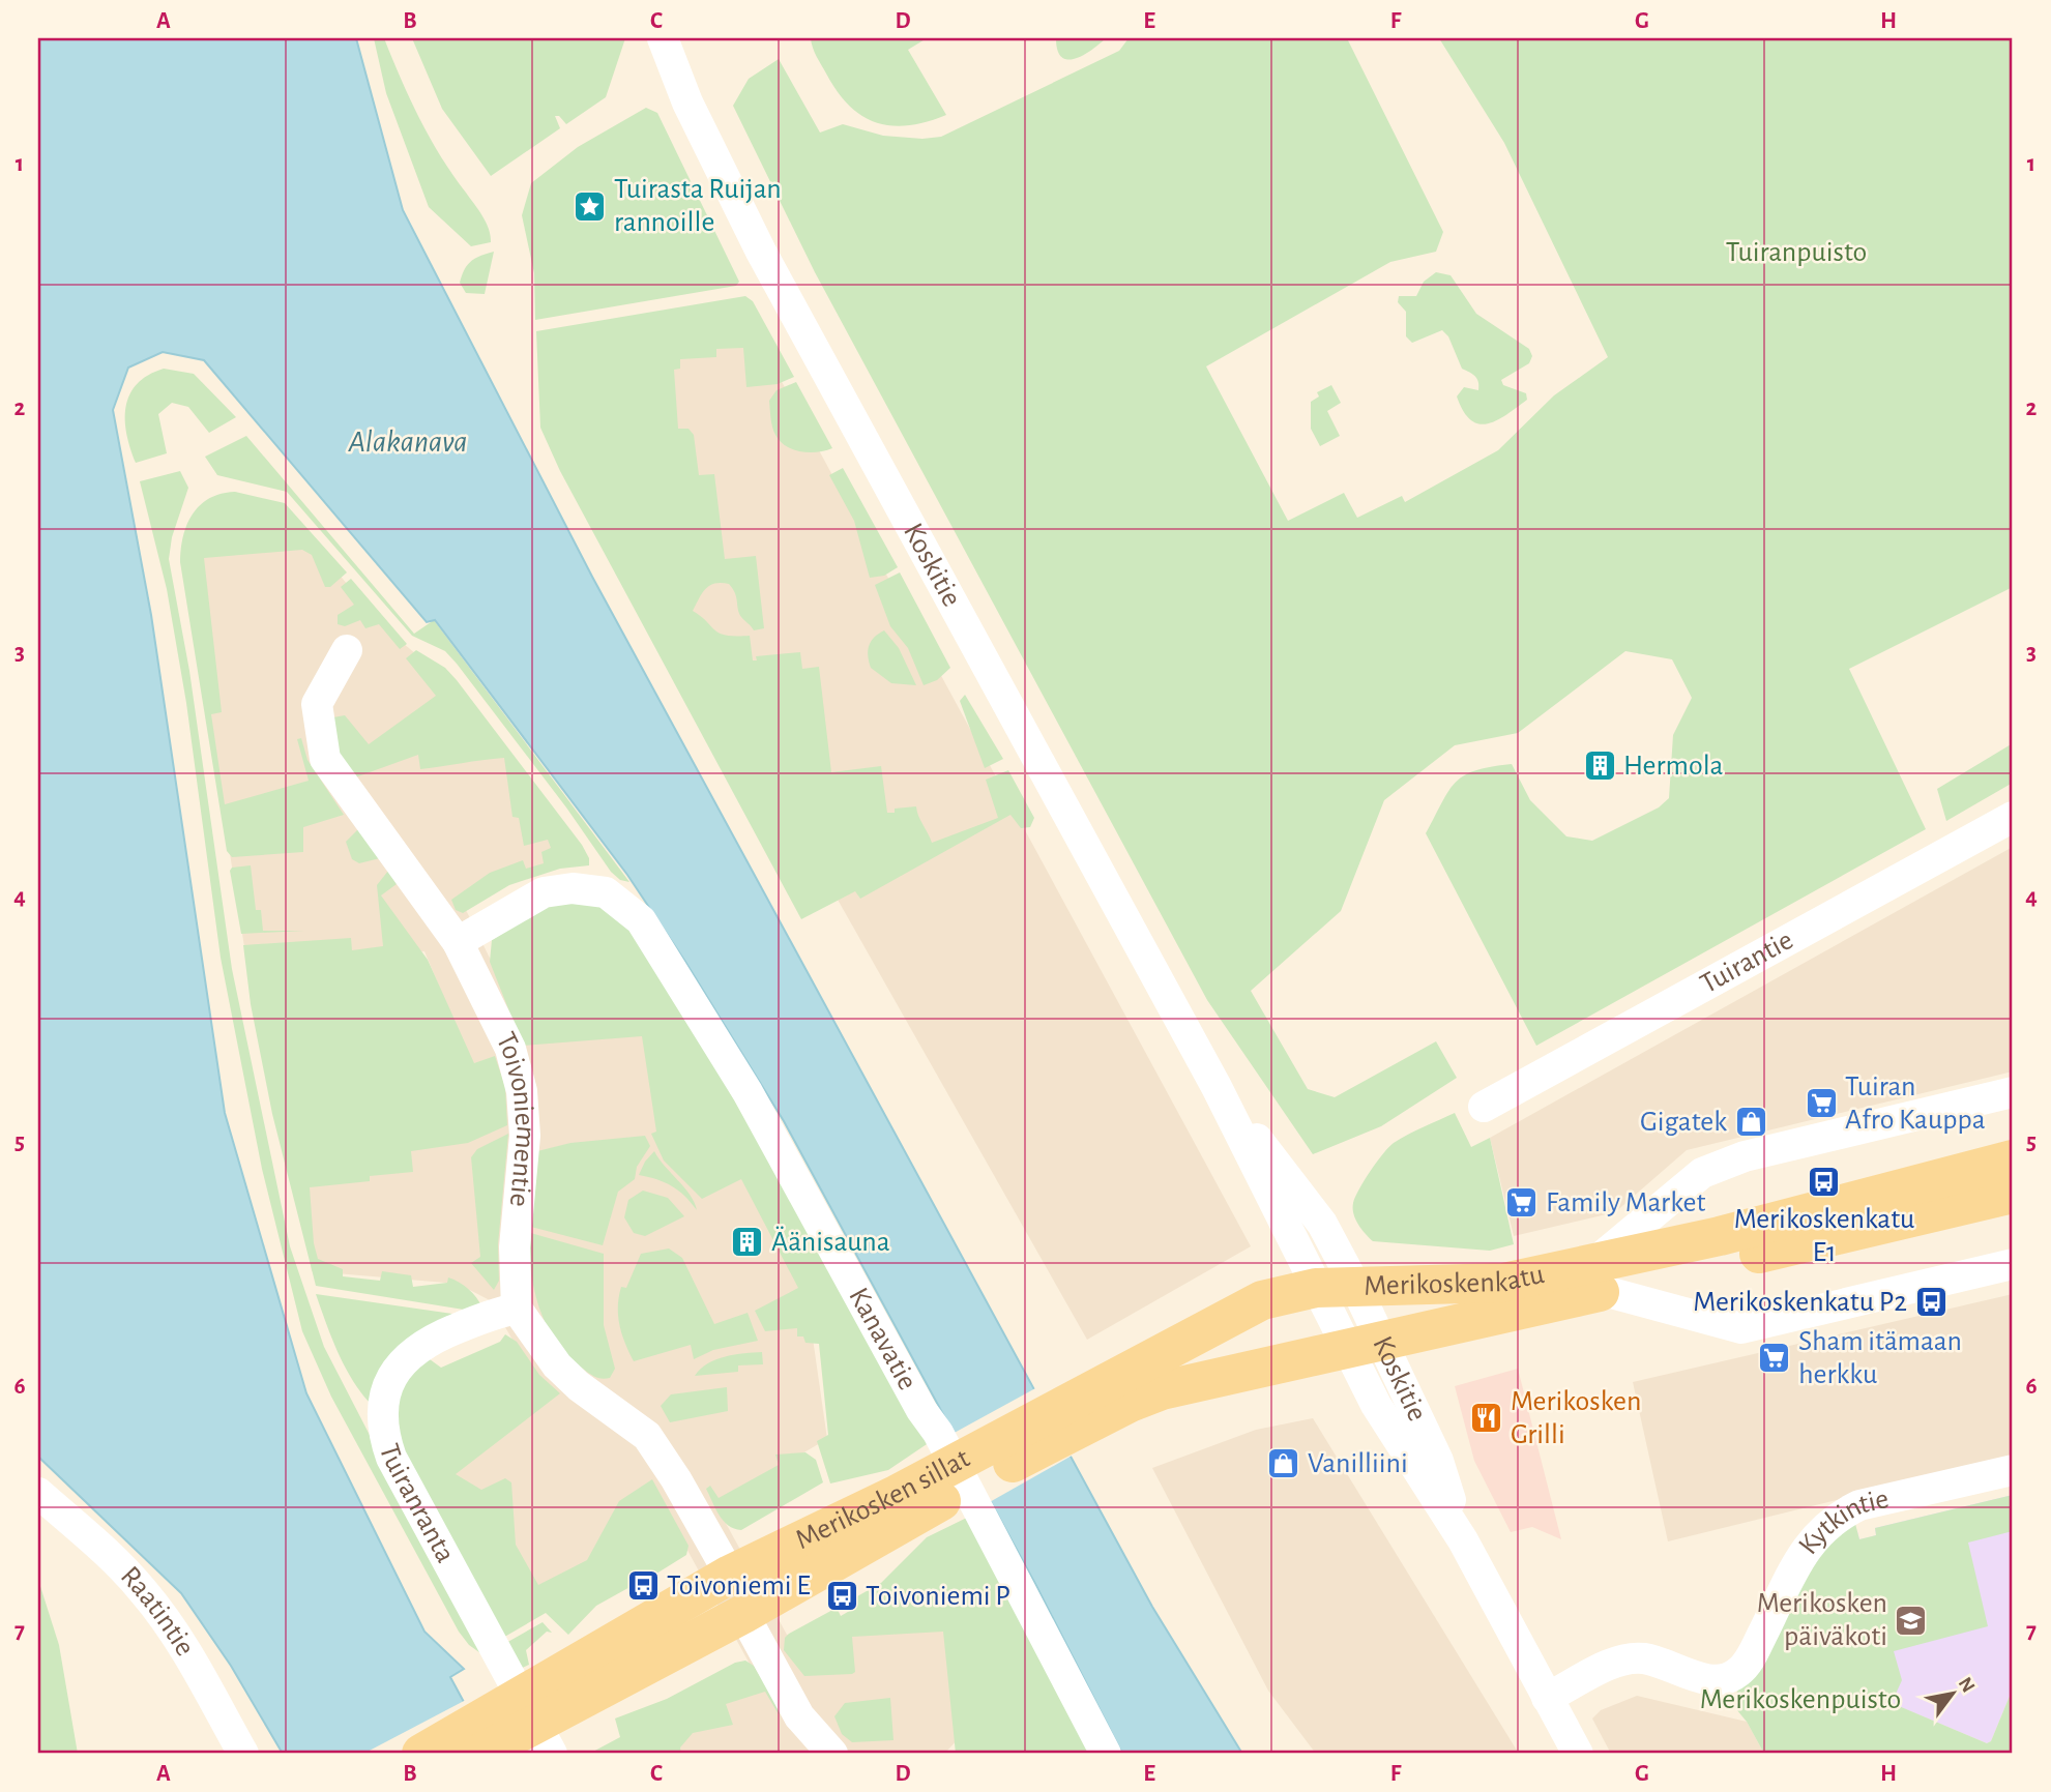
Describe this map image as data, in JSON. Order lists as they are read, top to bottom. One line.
{"streets":{"main road":["Merikoskenkatu","Merikosken sillat"],"street":["Koskitie","Tuirantie","Toivoniementie","Kanavatie","Tuiranranta","Kytkintie","Raatintie"]},"crossings":[["Koskitie","Merikoskenkatu"],["Koskitie","Merikosken sillat"],["Koskitie","Kytkintie"],["Toivoniementie","Kanavatie"],["Toivoniementie","Tuiranranta"],["Merikoskenkatu","Merikosken sillat"]],"water":["Alakanava"],"parks":["Tuiranpuisto","Merikoskenpuisto"],"places":{"place":["Tuirasta Ruijan rannoille"],"building":["Hermola","Äänisauna"],"supermarket":["Tuiran Afro Kauppa","Family Market","Sham itämaan herkku"],"shop":["Gigatek","Vanilliini"],"bus stop":["Merikoskenkatu E1","Merikoskenkatu P2","Toivoniemi E","Toivoniemi P"],"restaurant":["Merikosken Grilli"],"school or university":["Merikosken päiväkoti"]},"north":"top right","grid":{"columns":["A","B","C","D","E","F","G","H"],"rows":["1","2","3","4","5","6","7"]}}
